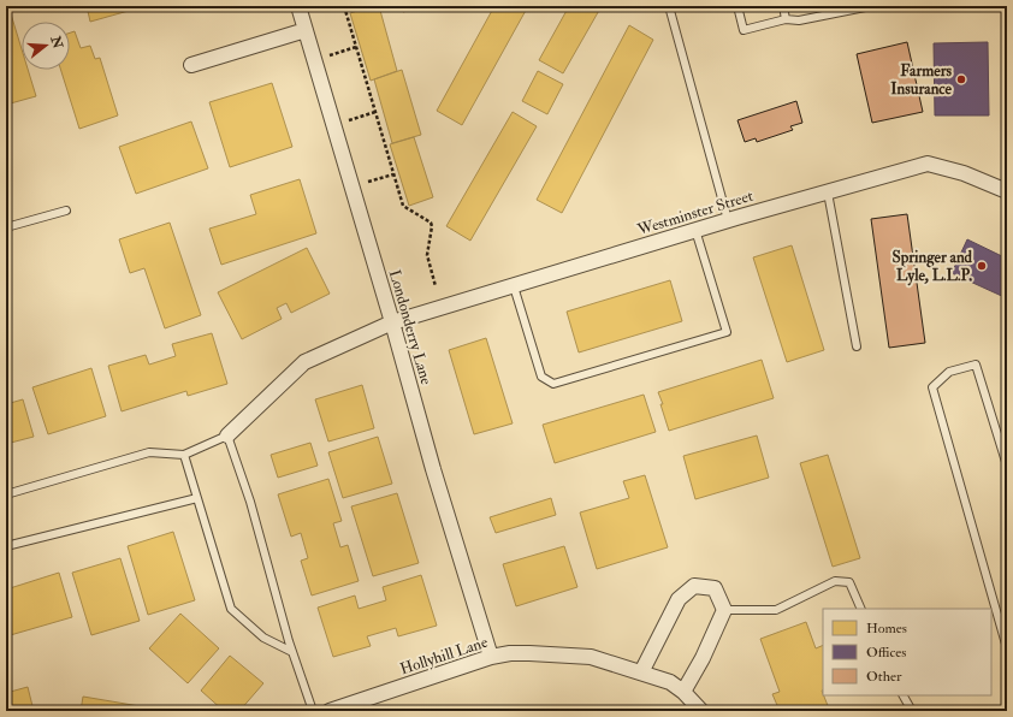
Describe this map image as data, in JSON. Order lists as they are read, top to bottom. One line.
{"streets":{"street":["Westminster Street","Londonderry Lane","Hollyhill Lane"]},"crossings":[["Westminster Street","Londonderry Lane"],["Londonderry Lane","Hollyhill Lane"]],"places":["Farmers Insurance","Springer and Lyle, L.L.P."],"legend":["Homes","Offices","Other"],"north":"right"}
